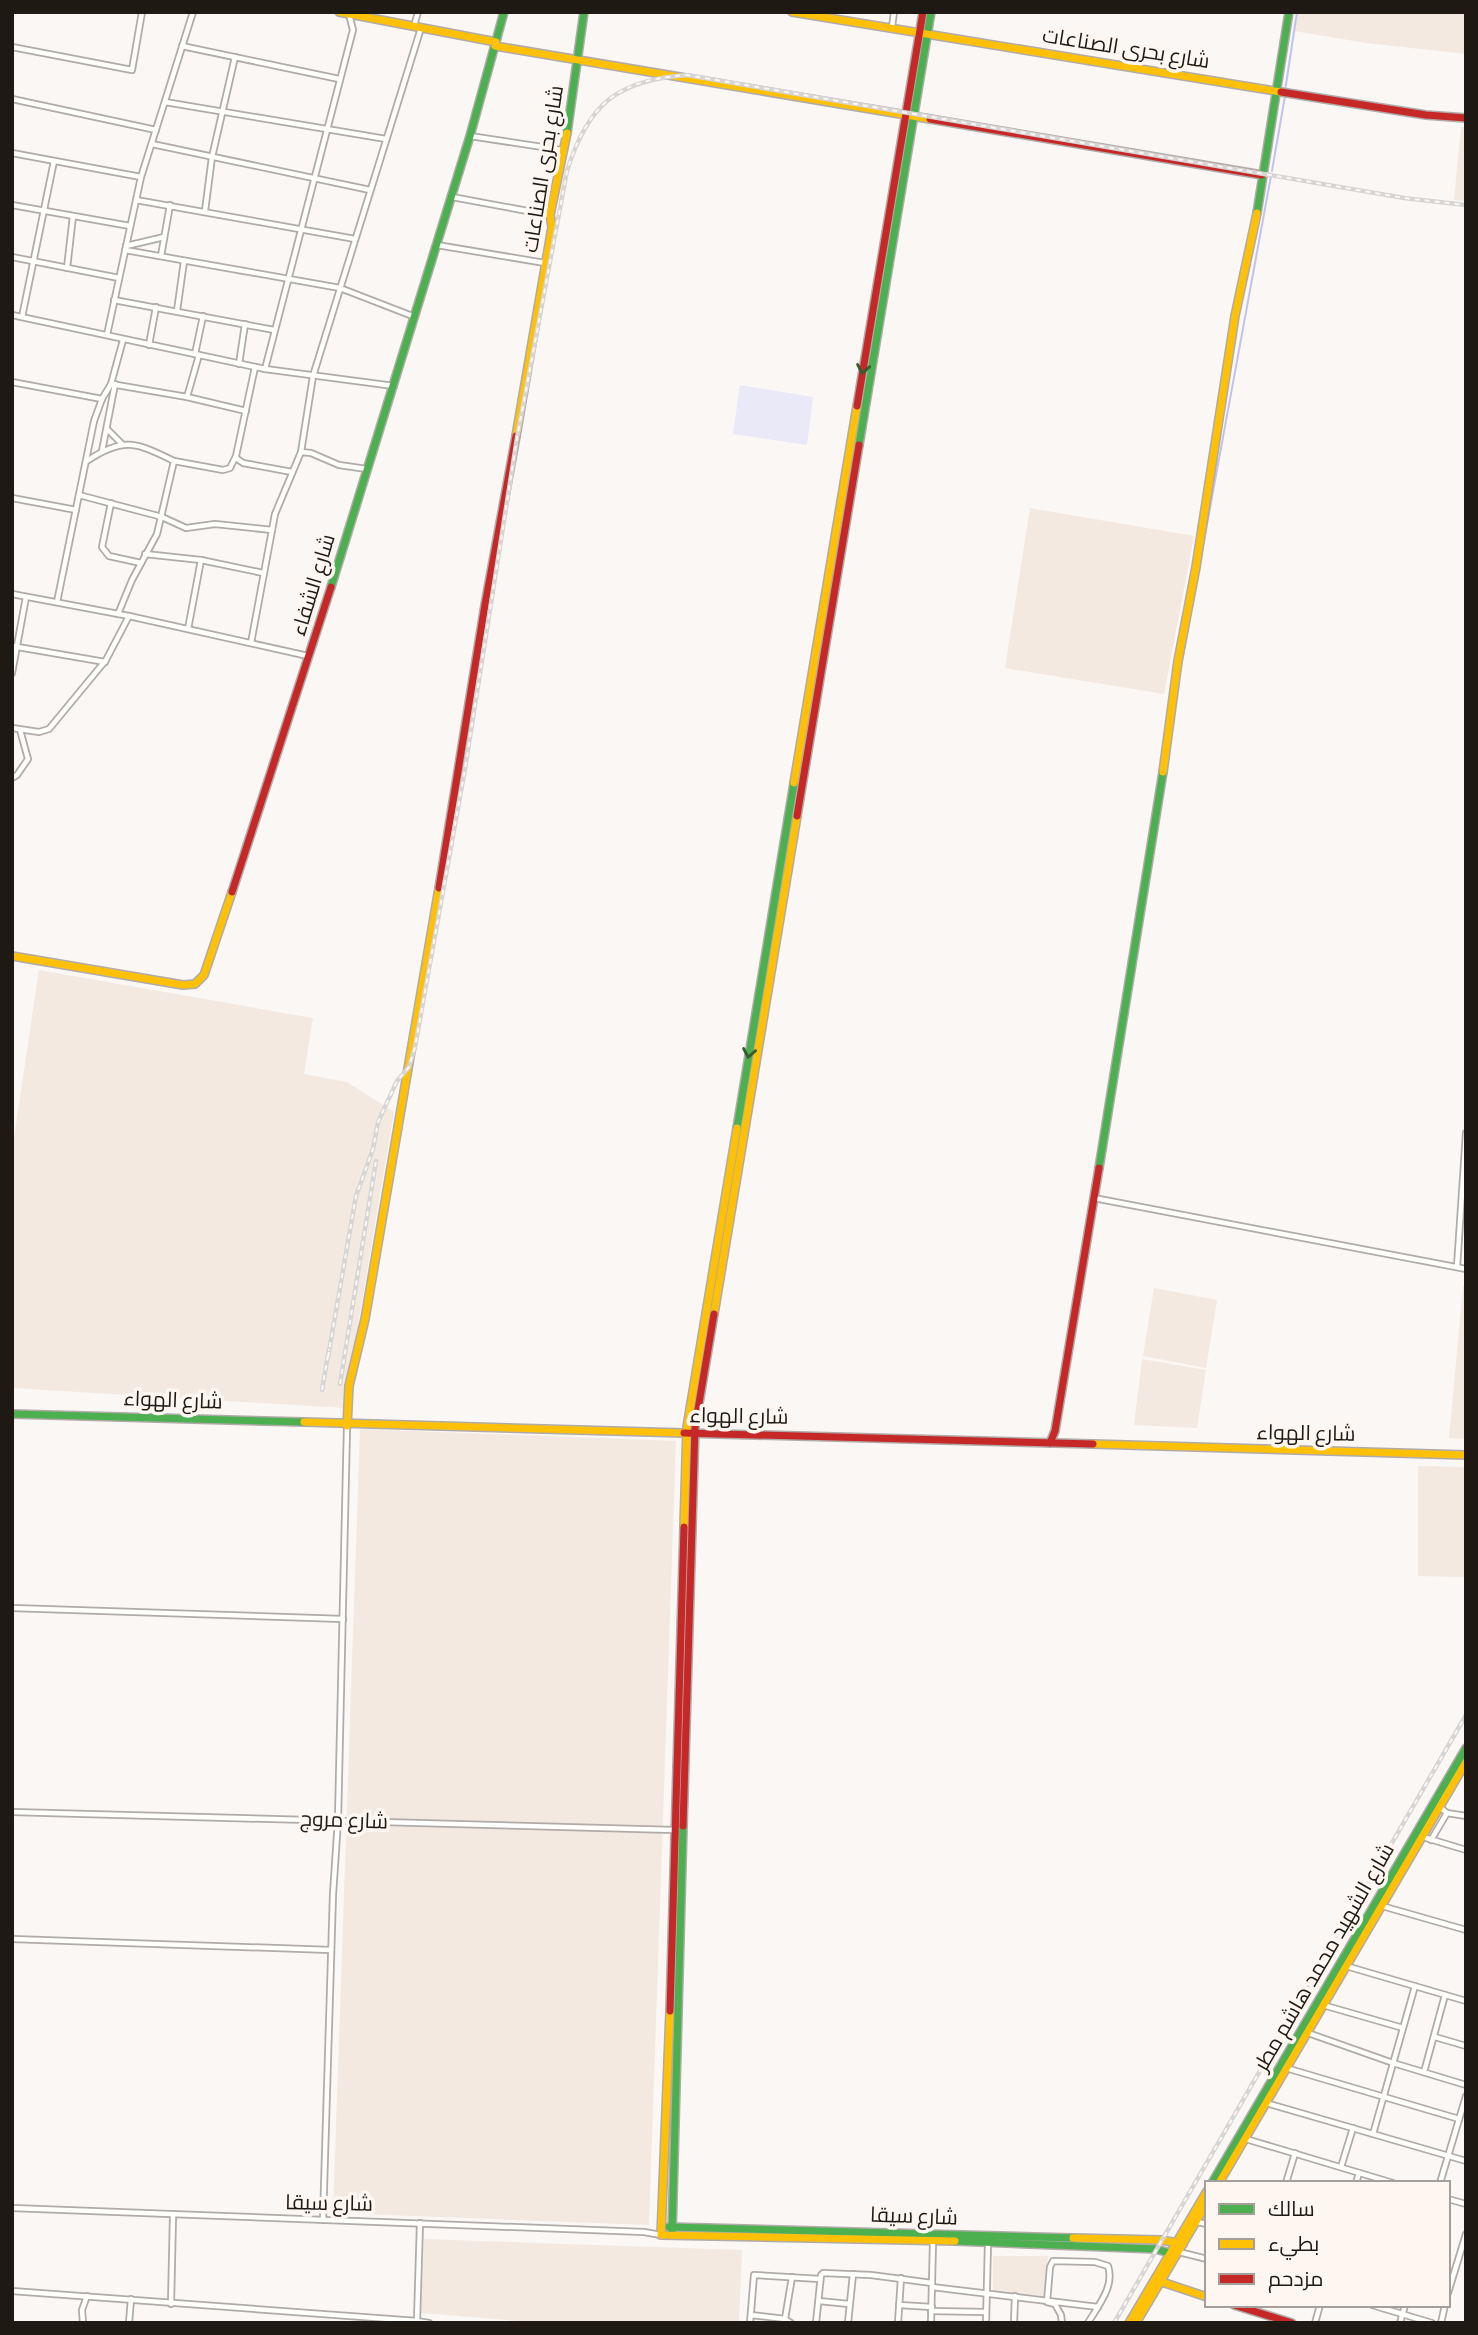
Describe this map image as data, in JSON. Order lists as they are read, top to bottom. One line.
{"streets":{"street":["شارع بحرى الصناعات","شارع الشفاء","شارع الهواء","شارع مروج","شارع الشهيد محمد هاشم مطر","شارع سيقا"]},"crossings":[["شارع بحرى الصناعات","شارع الهواء"]],"legend":["سالك","بطيء","مزدحم"]}
